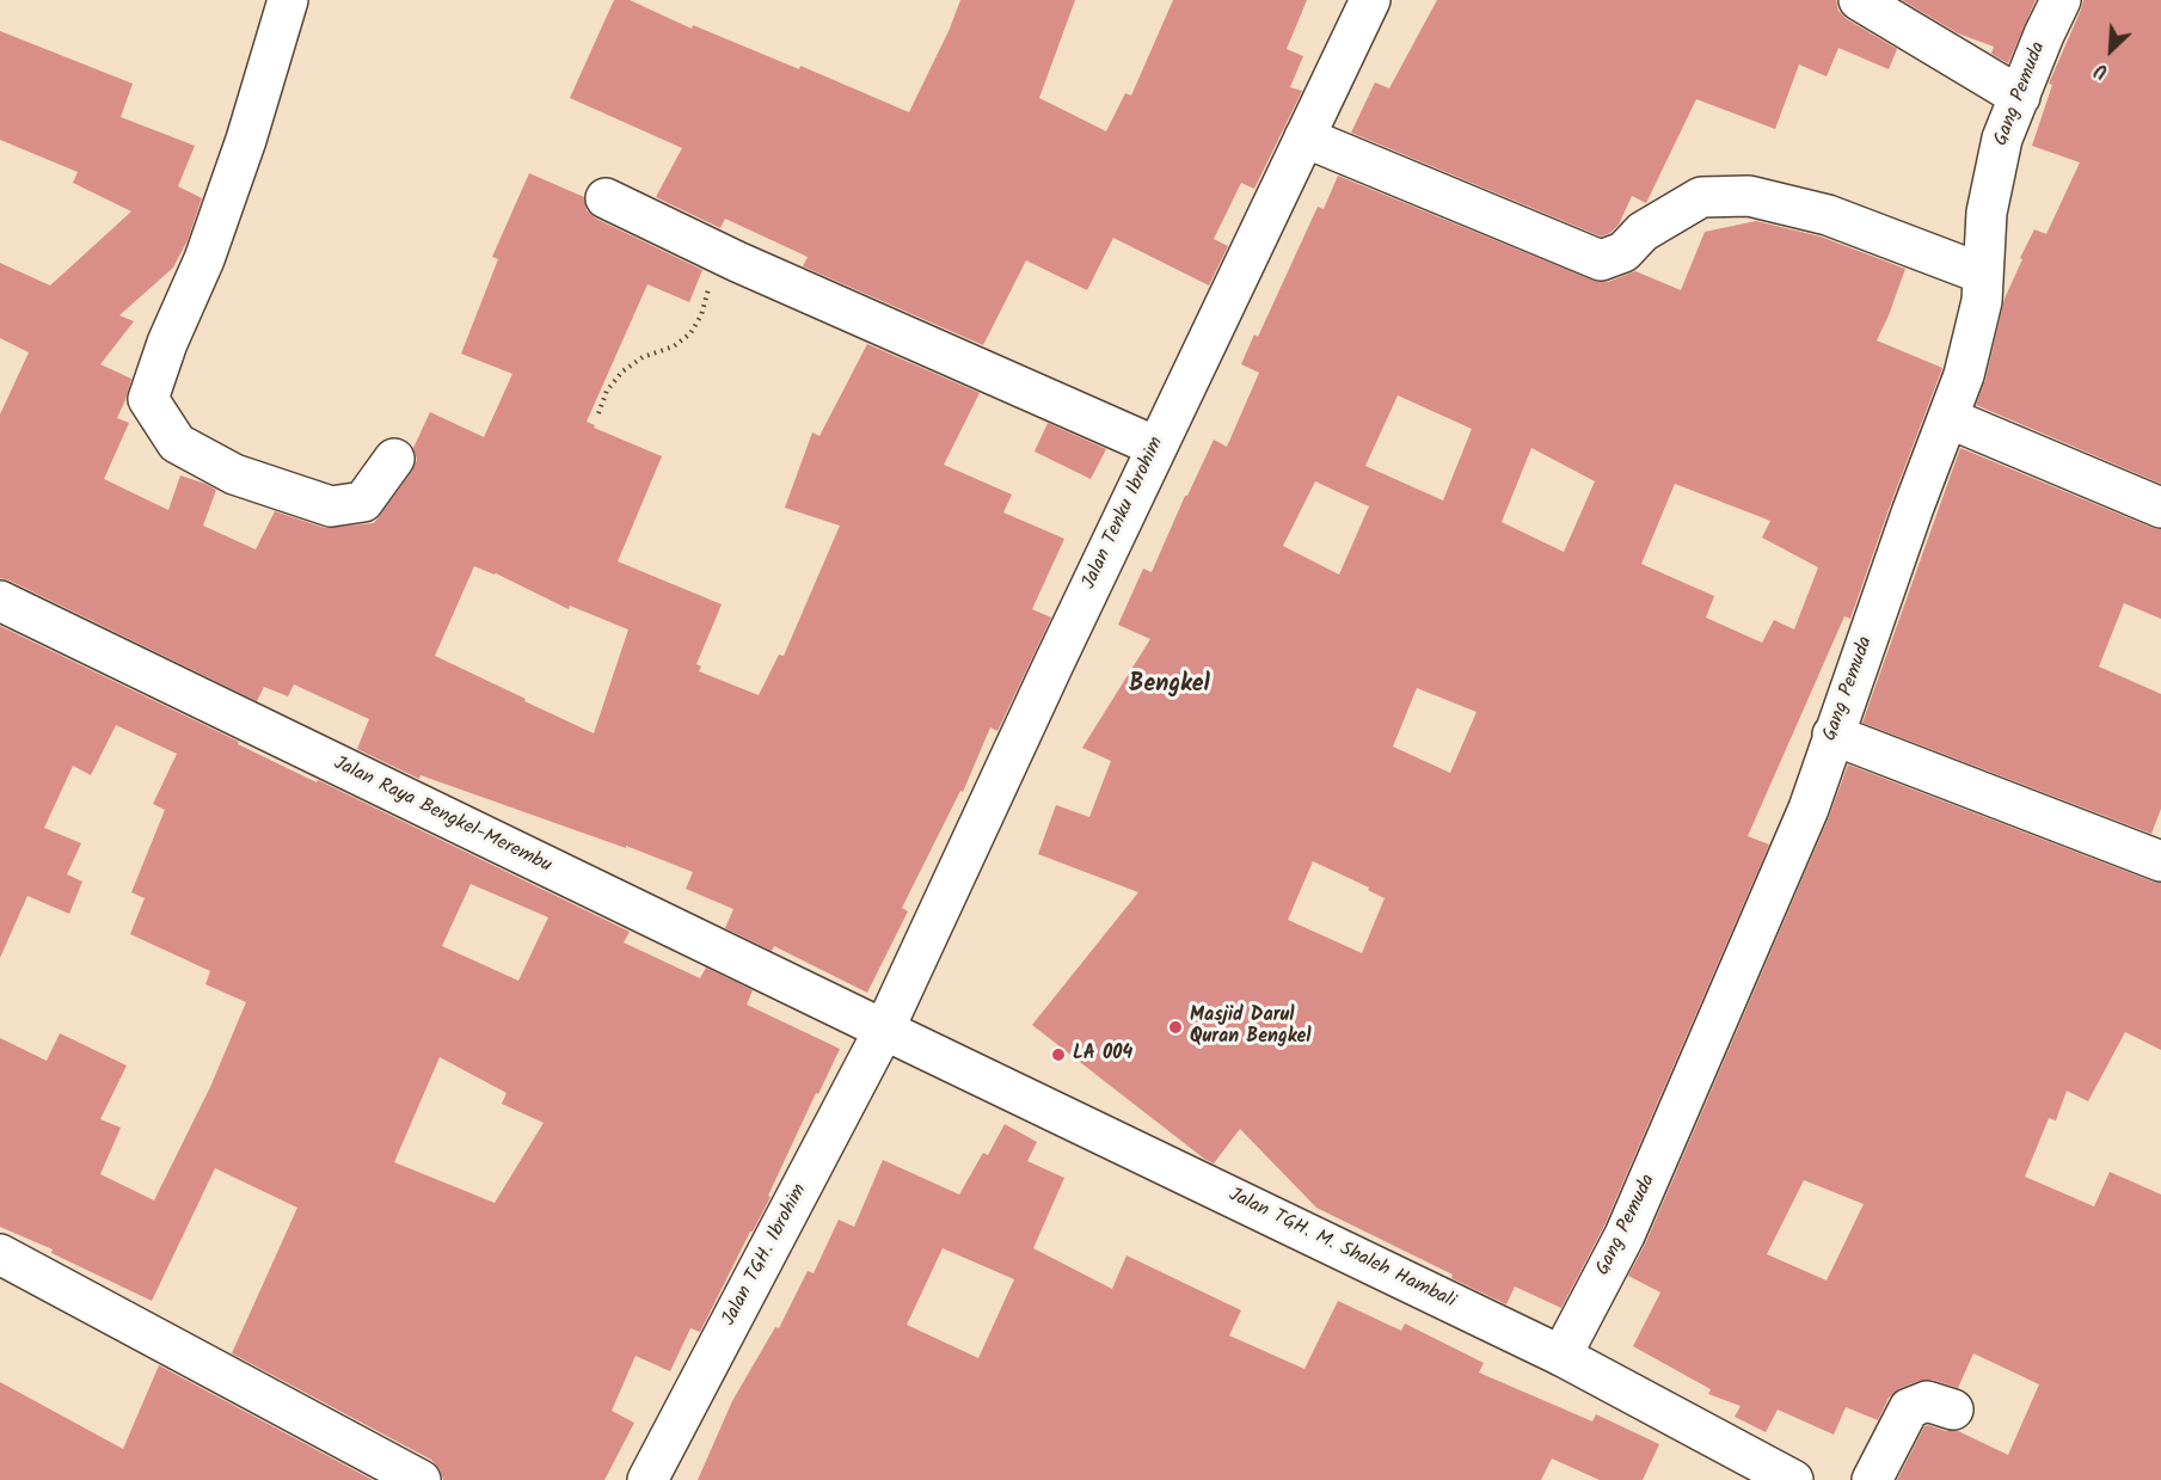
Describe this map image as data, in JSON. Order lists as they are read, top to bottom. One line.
{"streets":{"main road":["Gang Pemuda","Jalan Tenku Ibrohim","Jalan Raya Bengkel-Merembu","Jalan TGH. M. Shaleh Hambali","Jalan TGH. Ibrohim"]},"crossings":[["Gang Pemuda","Jalan TGH. M. Shaleh Hambali"],["Jalan Tenku Ibrohim","Jalan Raya Bengkel-Merembu"],["Jalan Tenku Ibrohim","Jalan TGH. M. Shaleh Hambali"],["Jalan Tenku Ibrohim","Jalan TGH. Ibrohim"],["Jalan Raya Bengkel-Merembu","Jalan TGH. M. Shaleh Hambali"],["Jalan Raya Bengkel-Merembu","Jalan TGH. Ibrohim"],["Jalan TGH. M. Shaleh Hambali","Jalan TGH. Ibrohim"]],"districts":["Bengkel"],"places":["Masjid Darul Quran Bengkel","LA 004"],"north":"bottom left"}
